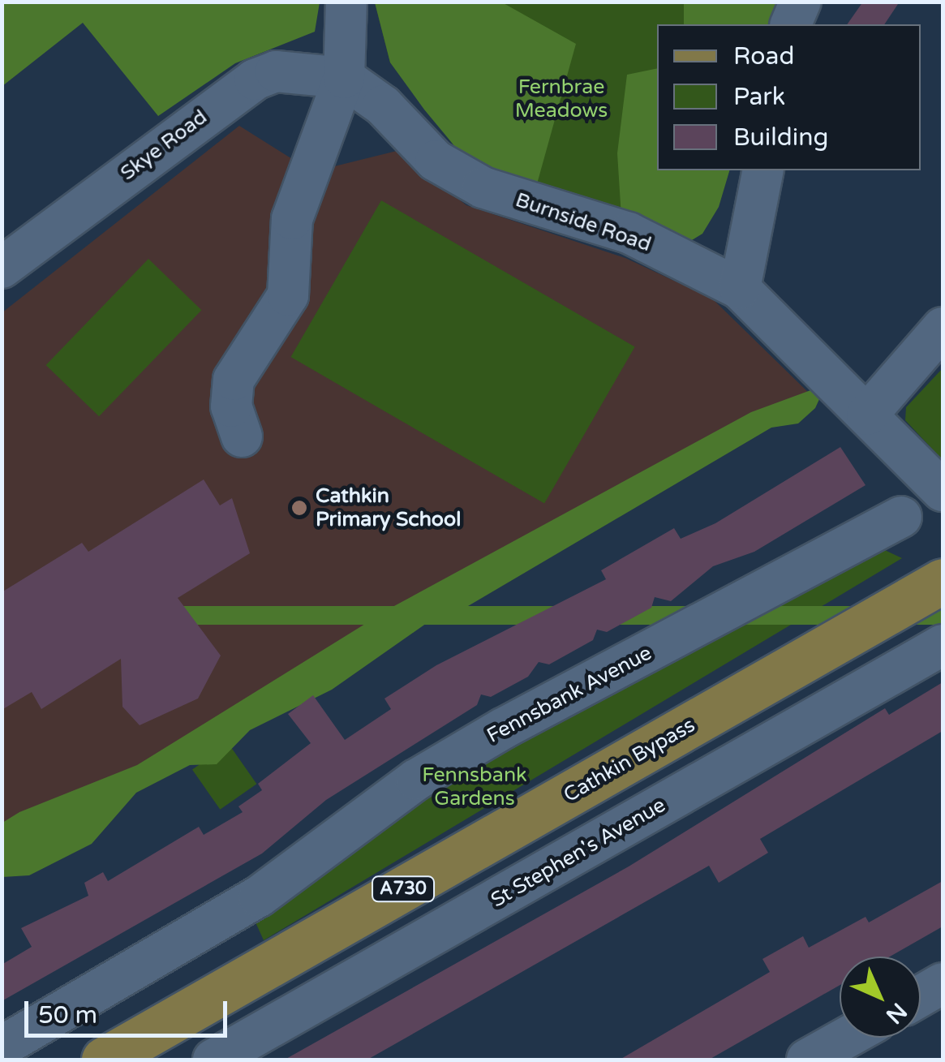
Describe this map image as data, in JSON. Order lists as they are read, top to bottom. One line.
{"streets":{"main road":["Cathkin Bypass","A730"],"street":["Skye Road","Burnside Road","Fennsbank Avenue","St Stephen's Avenue"]},"crossings":[["Skye Road","Burnside Road"]],"parks":["Fernbrae Meadows","Fennsbank Gardens"],"places":["Cathkin Primary School"],"legend":["Road","Park","Building"],"scale_bar":"50 m","north":"bottom right"}
